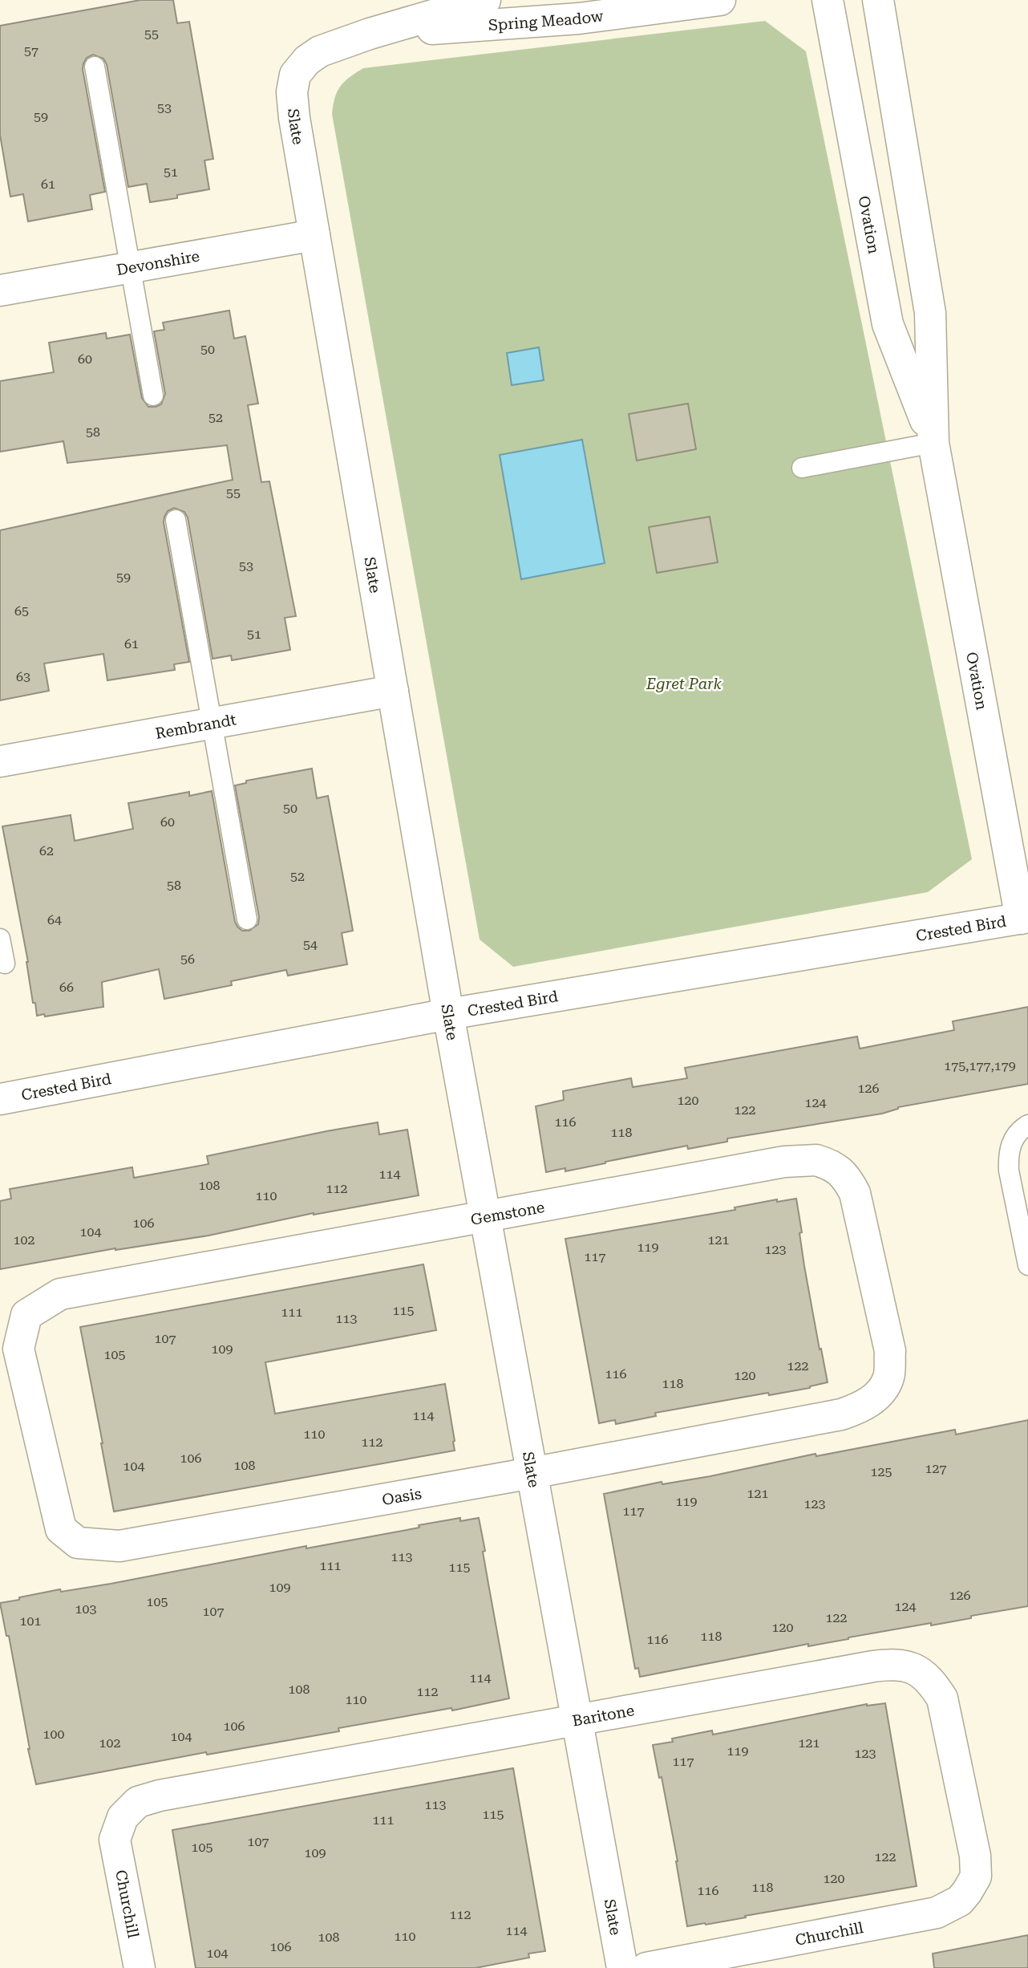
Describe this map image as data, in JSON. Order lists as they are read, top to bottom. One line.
{"streets":{"street":["Spring Meadow","Slate","Ovation","Devonshire","Rembrandt","Crested Bird","Gemstone","Oasis","Baritone","Churchill"]},"crossings":[["Spring Meadow","Slate"],["Slate","Devonshire"],["Slate","Rembrandt"],["Slate","Crested Bird"],["Slate","Gemstone"],["Slate","Oasis"],["Slate","Baritone"],["Ovation","Crested Bird"],["Gemstone","Oasis"],["Baritone","Churchill"]],"parks":["Egret Park"],"house_numbers":["55","57","53","59","51","61","50","60","52","58","55","53","59","65","51","61","63","50","60","62","52","58","64","54","56","66","175,177,179","126","120","124","122","116","118","114","108","112","110","106","104","102","121","119","123","117","115","111","113","107","109","105","122","116","120","118","114","110","112","106","108","104","127","125","121","119","123","117","113","111","115","109","126","105","124","103","107","122","101","120","118","116","114","108","112","110","106","100","104","102","121","119","123","117","113","115","111","107","105","109","122","120","118","116","112","114","110","108","106","104"]}
